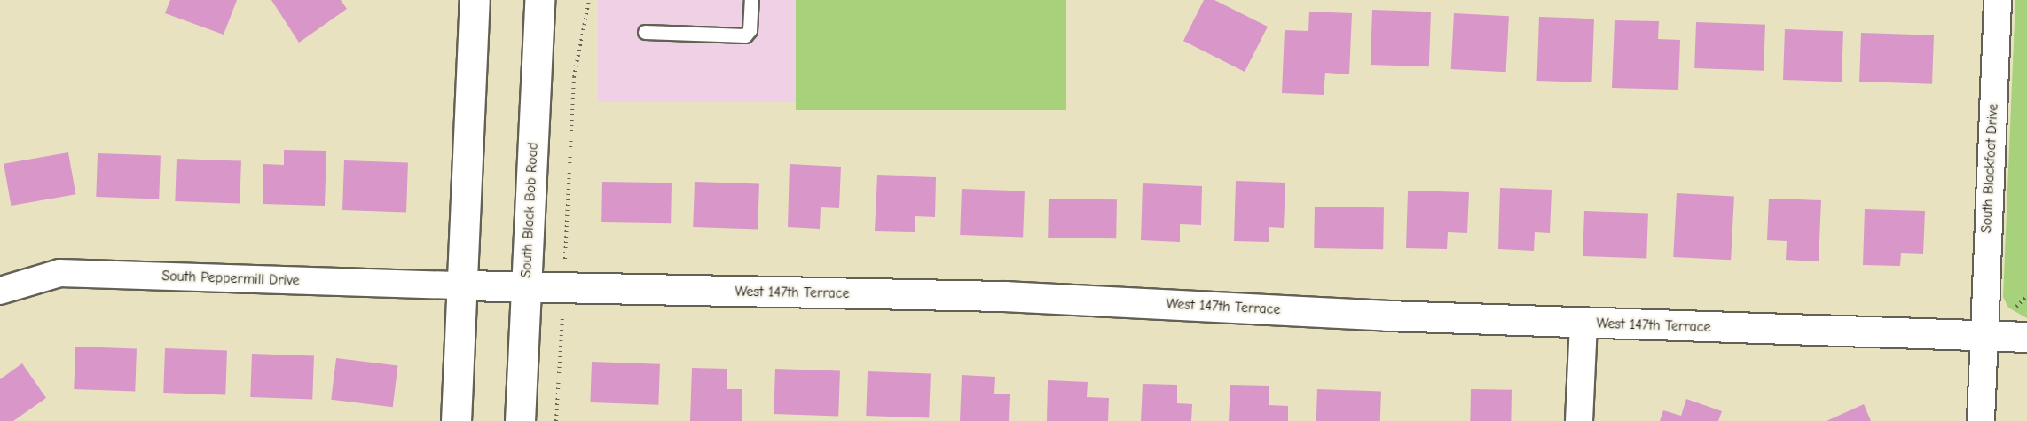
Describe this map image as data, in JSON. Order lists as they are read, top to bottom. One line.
{"streets":{"street":["South Blackfoot Drive","South Black Bob Road","South Peppermill Drive","West 147th Terrace"]},"crossings":[["South Blackfoot Drive","West 147th Terrace"],["South Black Bob Road","West 147th Terrace"],["South Peppermill Drive","West 147th Terrace"]]}
